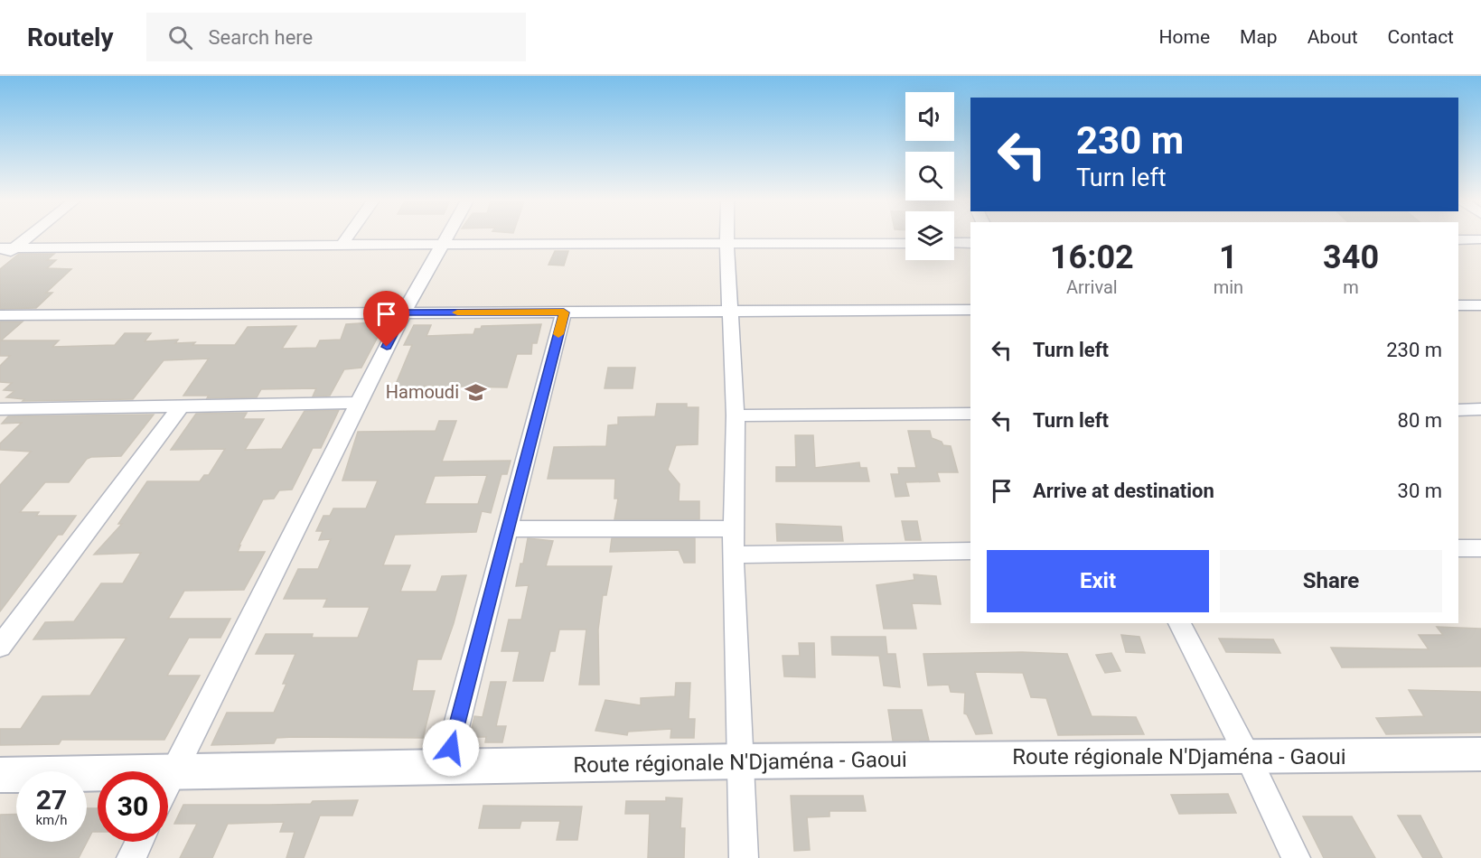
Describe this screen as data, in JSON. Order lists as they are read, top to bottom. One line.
{"streets":{"street":["Route régionale N'Djaména - Gaoui"]},"places":{"school or university":["Hamoudi"]},"page":{"header":"Routely","search":"Search here","nav":["Home","Map","About","Contact"],"turn":["230 m","Turn left"],"eta":["16:02","Arrival","1","min","340","m"],"list":[{"name":"Turn left","value":"230 m"},{"name":"Turn left","value":"80 m"},{"name":"Arrive at destination","value":"30 m"}],"buttons":["Exit","Share"],"speed":"27 km/h","limit":"30"}}
